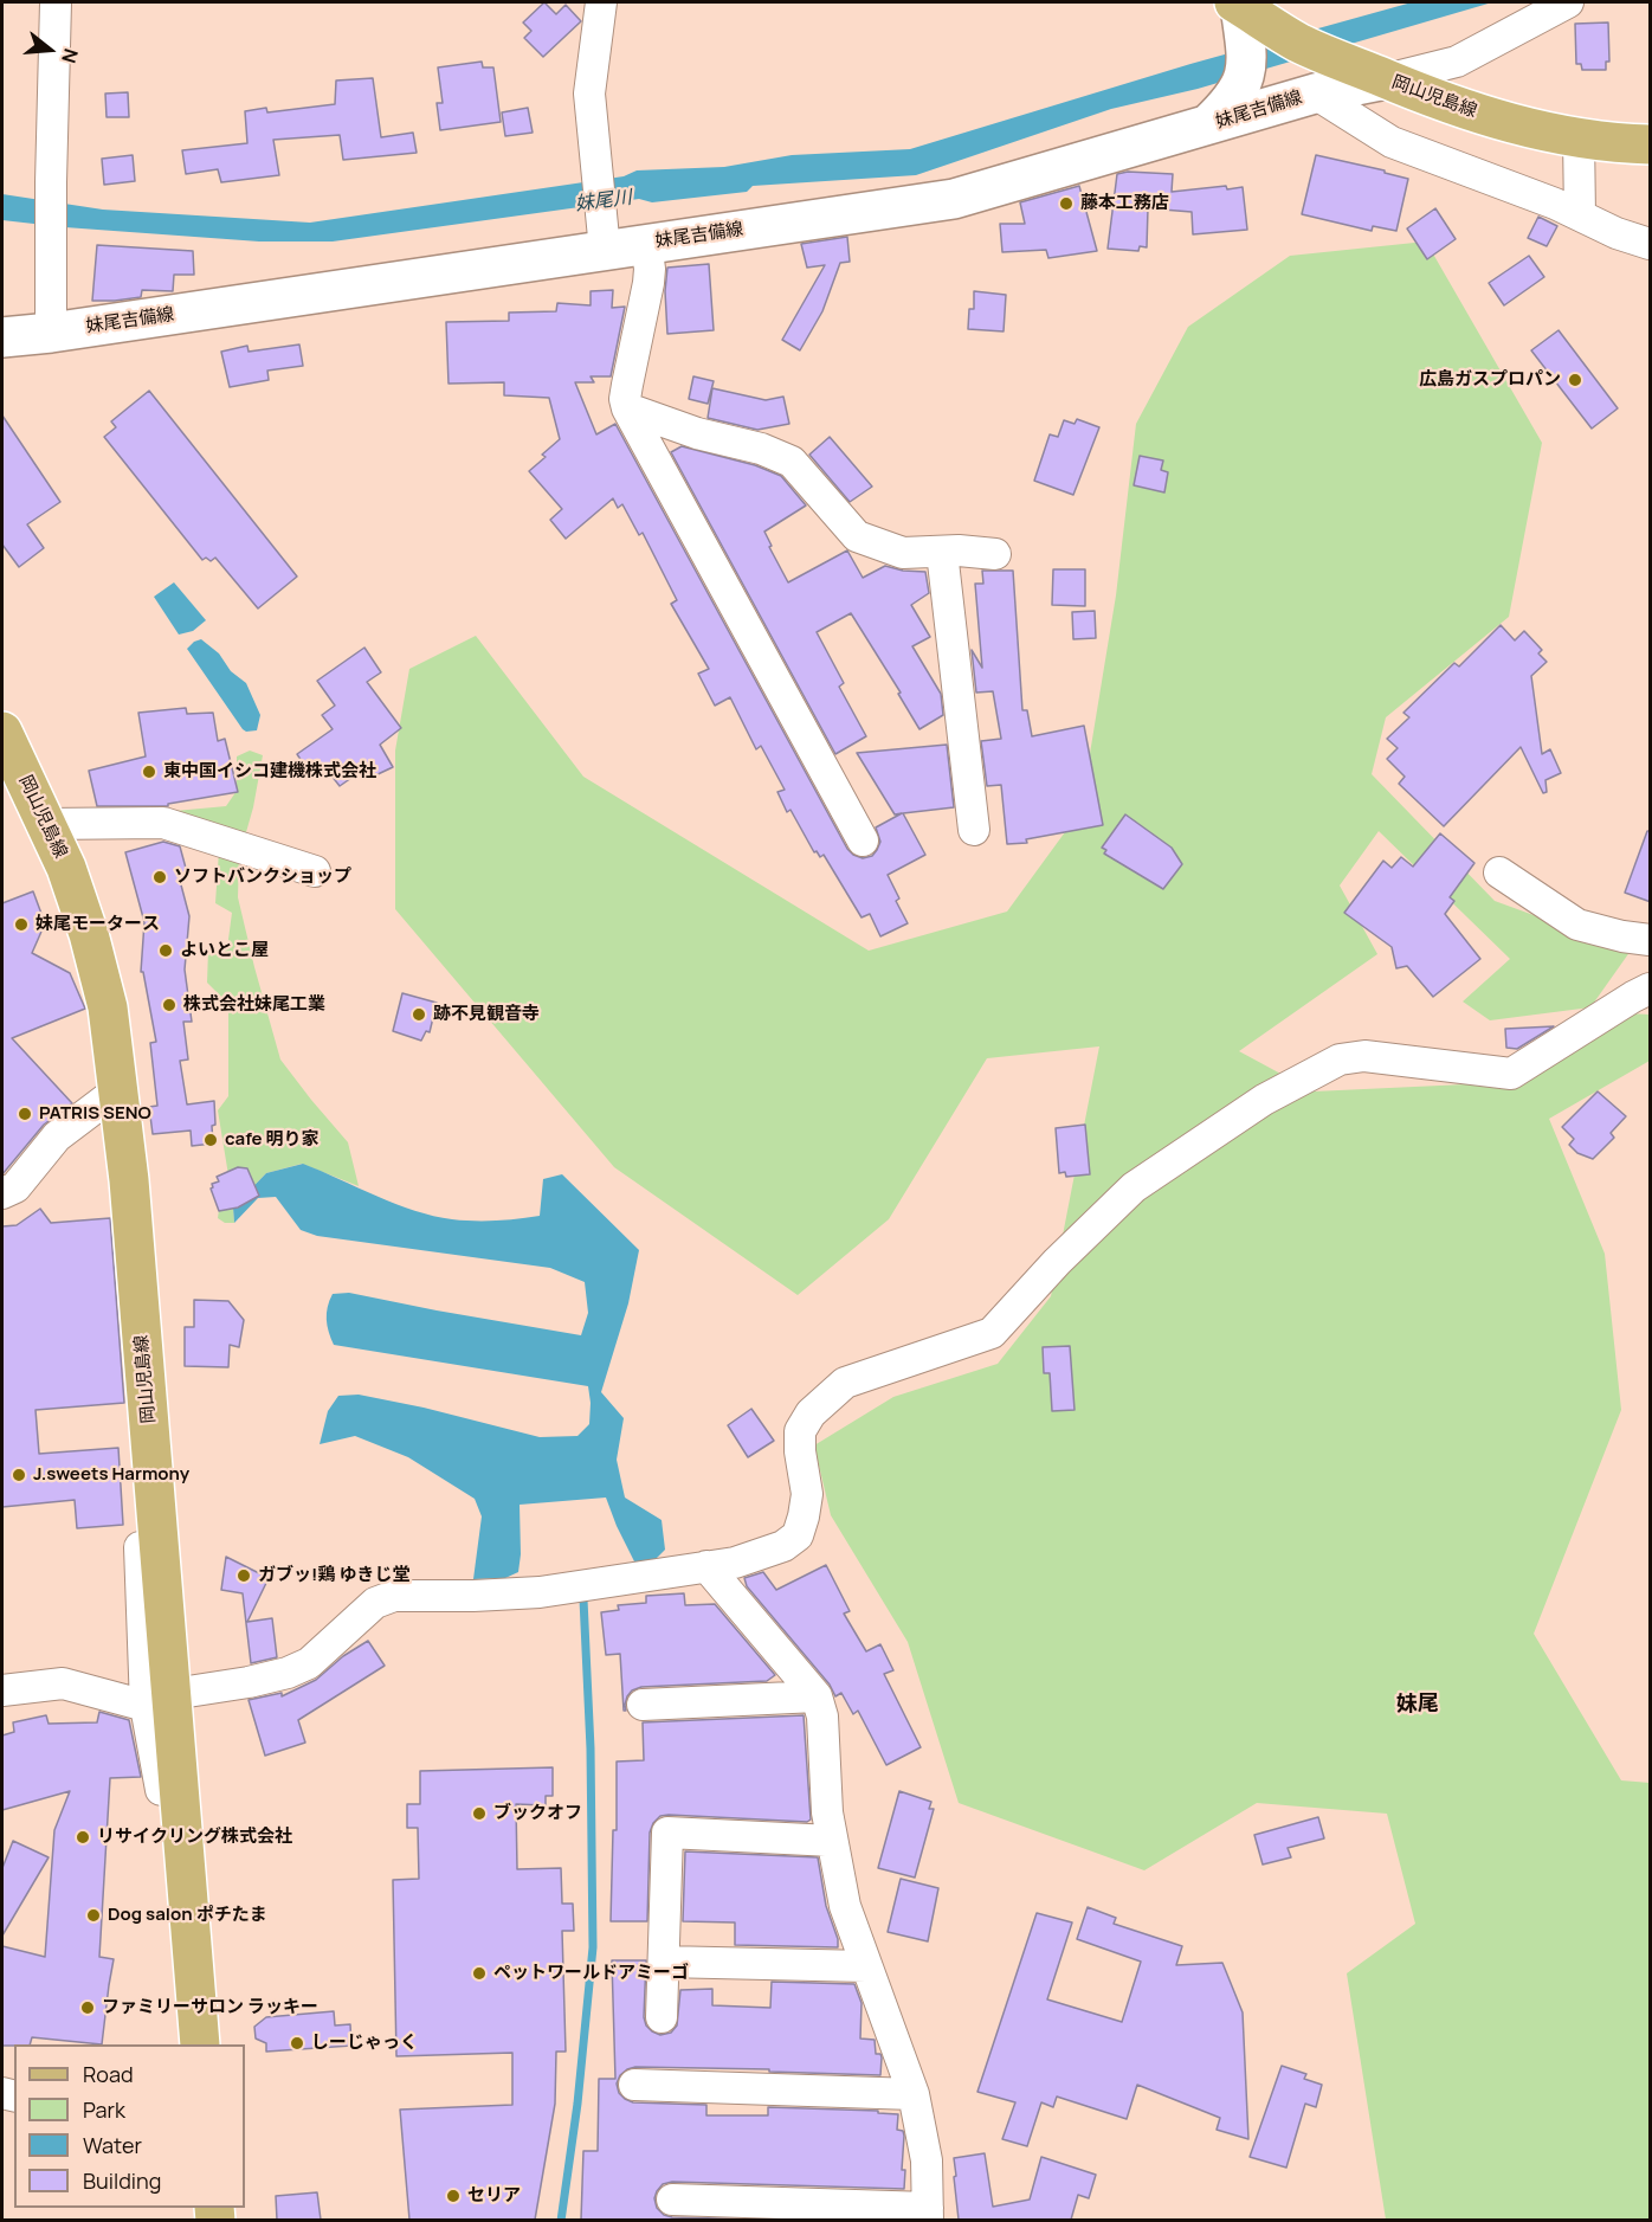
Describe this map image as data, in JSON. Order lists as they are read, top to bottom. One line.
{"streets":{"main road":["岡山児島線","妹尾吉備線"]},"crossings":[["岡山児島線","妹尾吉備線"]],"districts":["妹尾"],"water":["妹尾川"],"places":["藤本工務店","広島ガスプロパン","東中国イシコ建機株式会社","ソフトバンクショップ","妹尾モータース","よいとこ屋","株式会社妹尾工業","跡不見観音寺","PATRIS SENO","cafe 明り家","J.sweets Harmony","ガブッ!鶏 ゆきじ堂","ブックオフ","リサイクリング株式会社","Dog salon ポチたま","ペットワールドアミーゴ","ファミリーサロン ラッキー","しーじゃっく","セリア"],"legend":["Road","Park","Water","Building"],"north":"right"}
